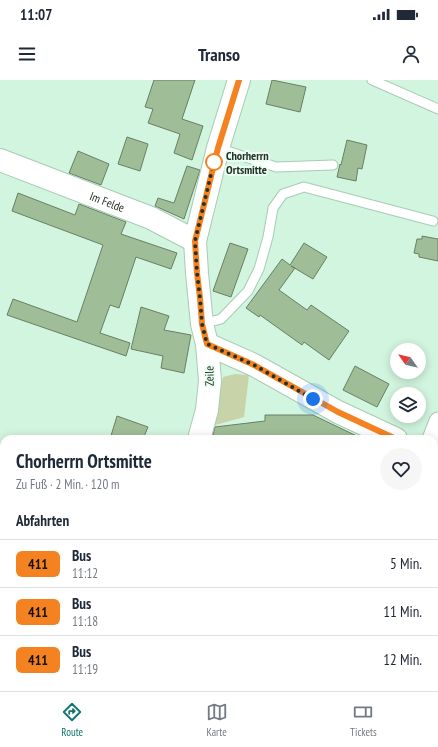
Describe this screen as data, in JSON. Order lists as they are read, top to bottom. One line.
{"streets":{"street":["Im Felde","Zeile"]},"crossings":[["Im Felde","Zeile"]],"places":["Chorherrn Ortsmitte"],"lines":["bus line 411"],"north":"top left","page":{"status":"11:07","header":"Transo","heading":[["Chorherrn Ortsmitte","Zu Fuß · 2 Min. · 120 m"],"Abfahrten"],"list":[{"mark":"411","name":"Bus","note":"11:12","value":"5 Min."},{"mark":"411","name":"Bus","note":"11:18","value":"11 Min."},{"mark":"411","name":"Bus","note":"11:19","value":"12 Min."}],"tabs":["Route","Karte","Tickets"]}}
